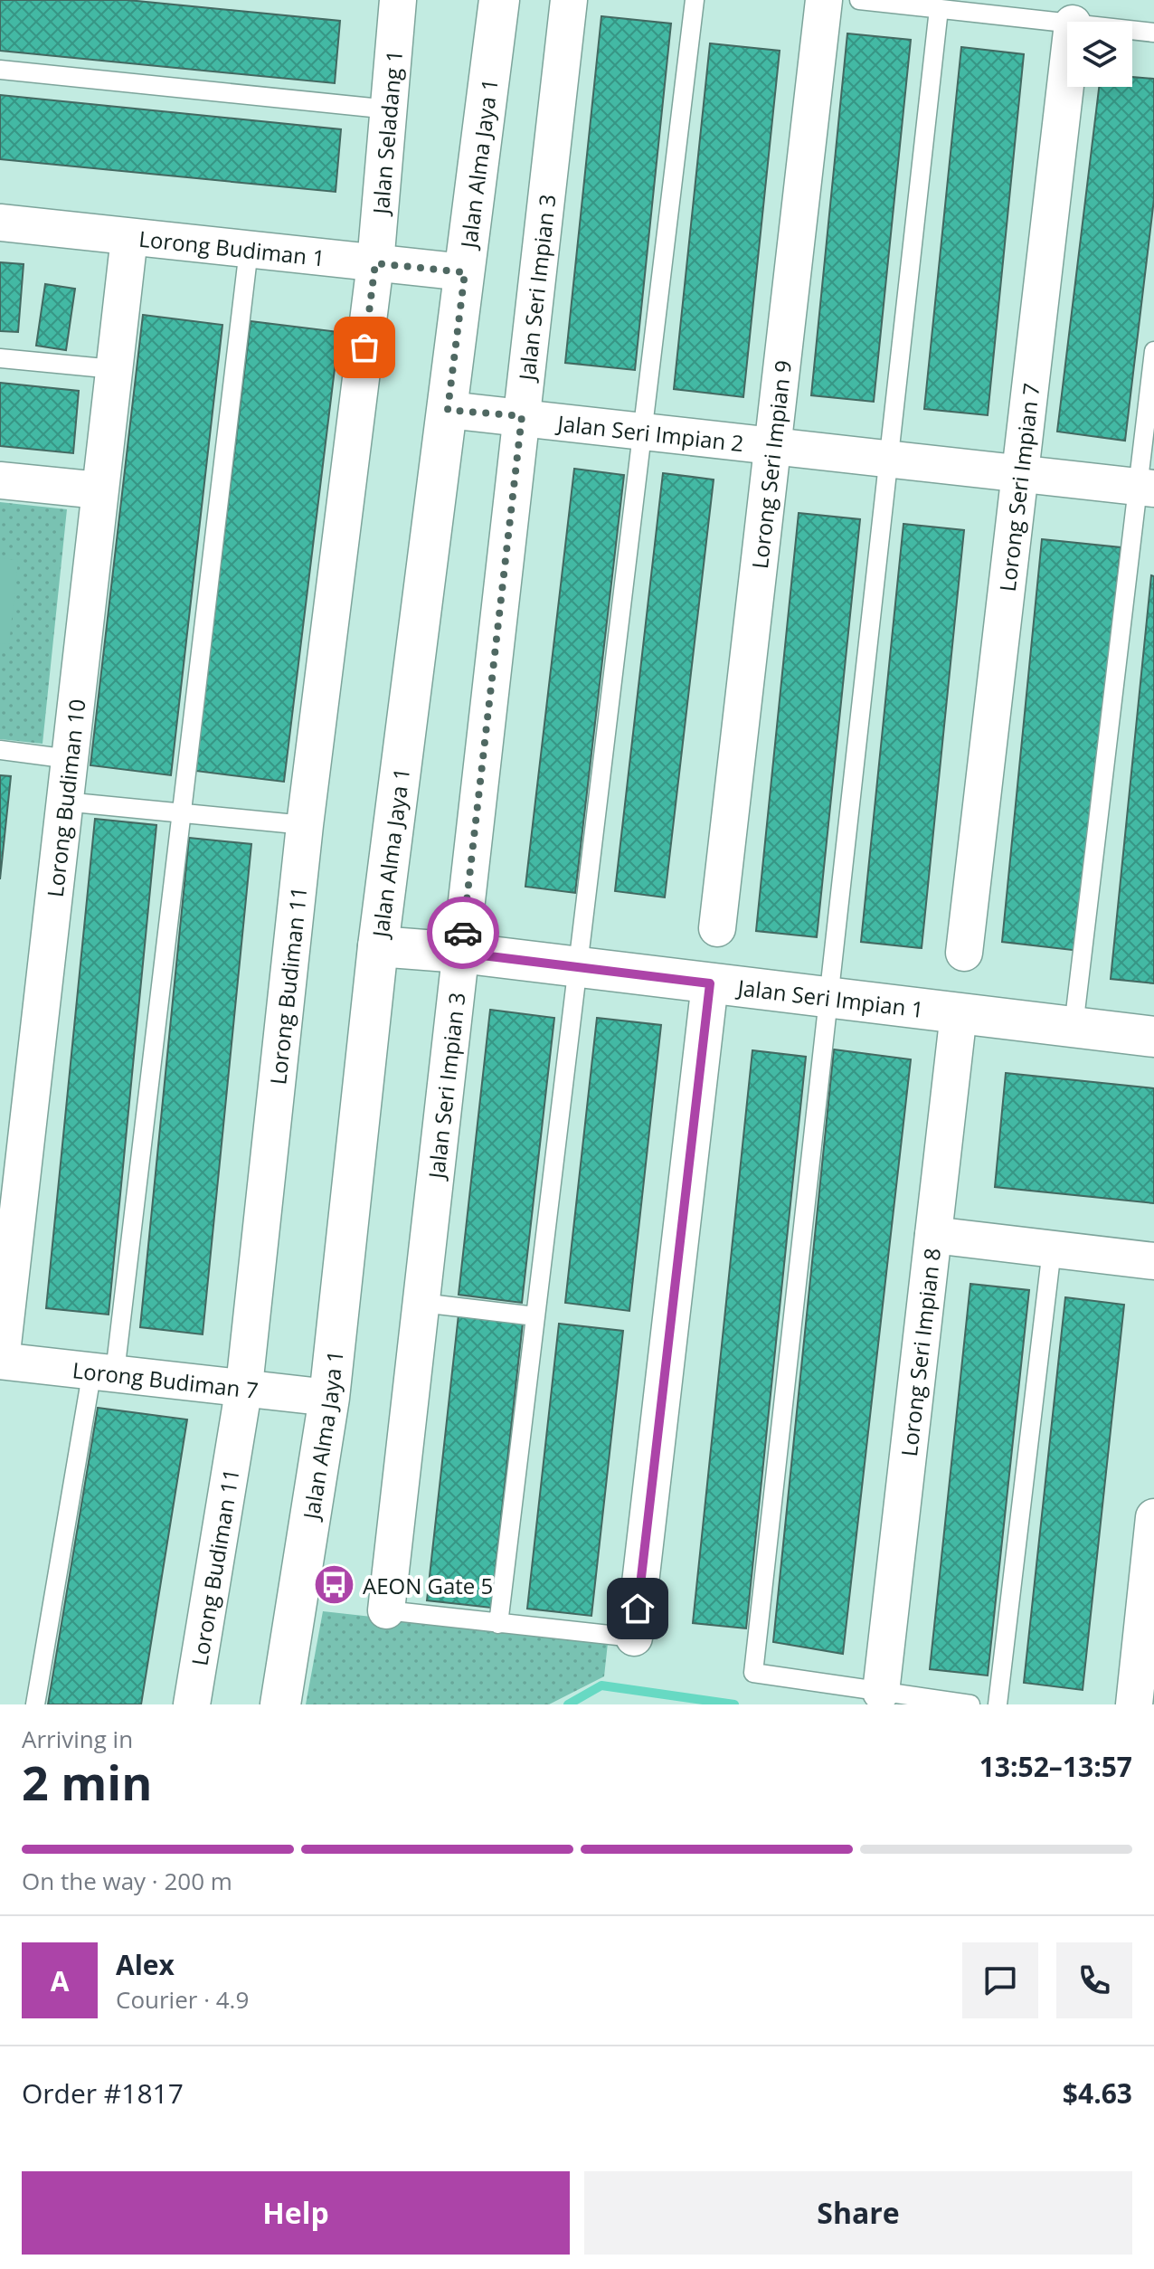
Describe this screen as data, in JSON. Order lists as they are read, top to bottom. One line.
{"streets":{"street":["Jalan Seladang 1","Jalan Alma Jaya 1","Lorong Budiman 1","Jalan Seri Impian 3","Jalan Seri Impian 2","Lorong Seri Impian 9","Lorong Seri Impian 7","Lorong Budiman 10","Lorong Budiman 11","Jalan Seri Impian 1","Lorong Seri Impian 8","Lorong Budiman 7"]},"crossings":[["Jalan Seladang 1","Lorong Budiman 1"],["Jalan Seladang 1","Lorong Budiman 11"],["Jalan Alma Jaya 1","Lorong Budiman 1"],["Jalan Alma Jaya 1","Jalan Seri Impian 2"],["Jalan Alma Jaya 1","Jalan Seri Impian 1"],["Jalan Alma Jaya 1","Lorong Budiman 7"],["Lorong Budiman 1","Lorong Budiman 10"],["Lorong Budiman 1","Lorong Budiman 11"],["Jalan Seri Impian 3","Jalan Seri Impian 2"],["Jalan Seri Impian 3","Jalan Seri Impian 1"],["Jalan Seri Impian 2","Lorong Seri Impian 9"],["Jalan Seri Impian 2","Lorong Seri Impian 7"],["Lorong Budiman 10","Lorong Budiman 7"],["Lorong Budiman 11","Lorong Budiman 7"],["Jalan Seri Impian 1","Lorong Seri Impian 8"]],"places":{"bus stop":["AEON Gate 5"]},"page":{"heading":["2 min","Arriving in","13:52–13:57"],"panel":["Alex","Courier · 4.9","Order #1817","$4.63"],"bar":"On the way · 200 m","round":"A","buttons":["Help","Share"]}}
